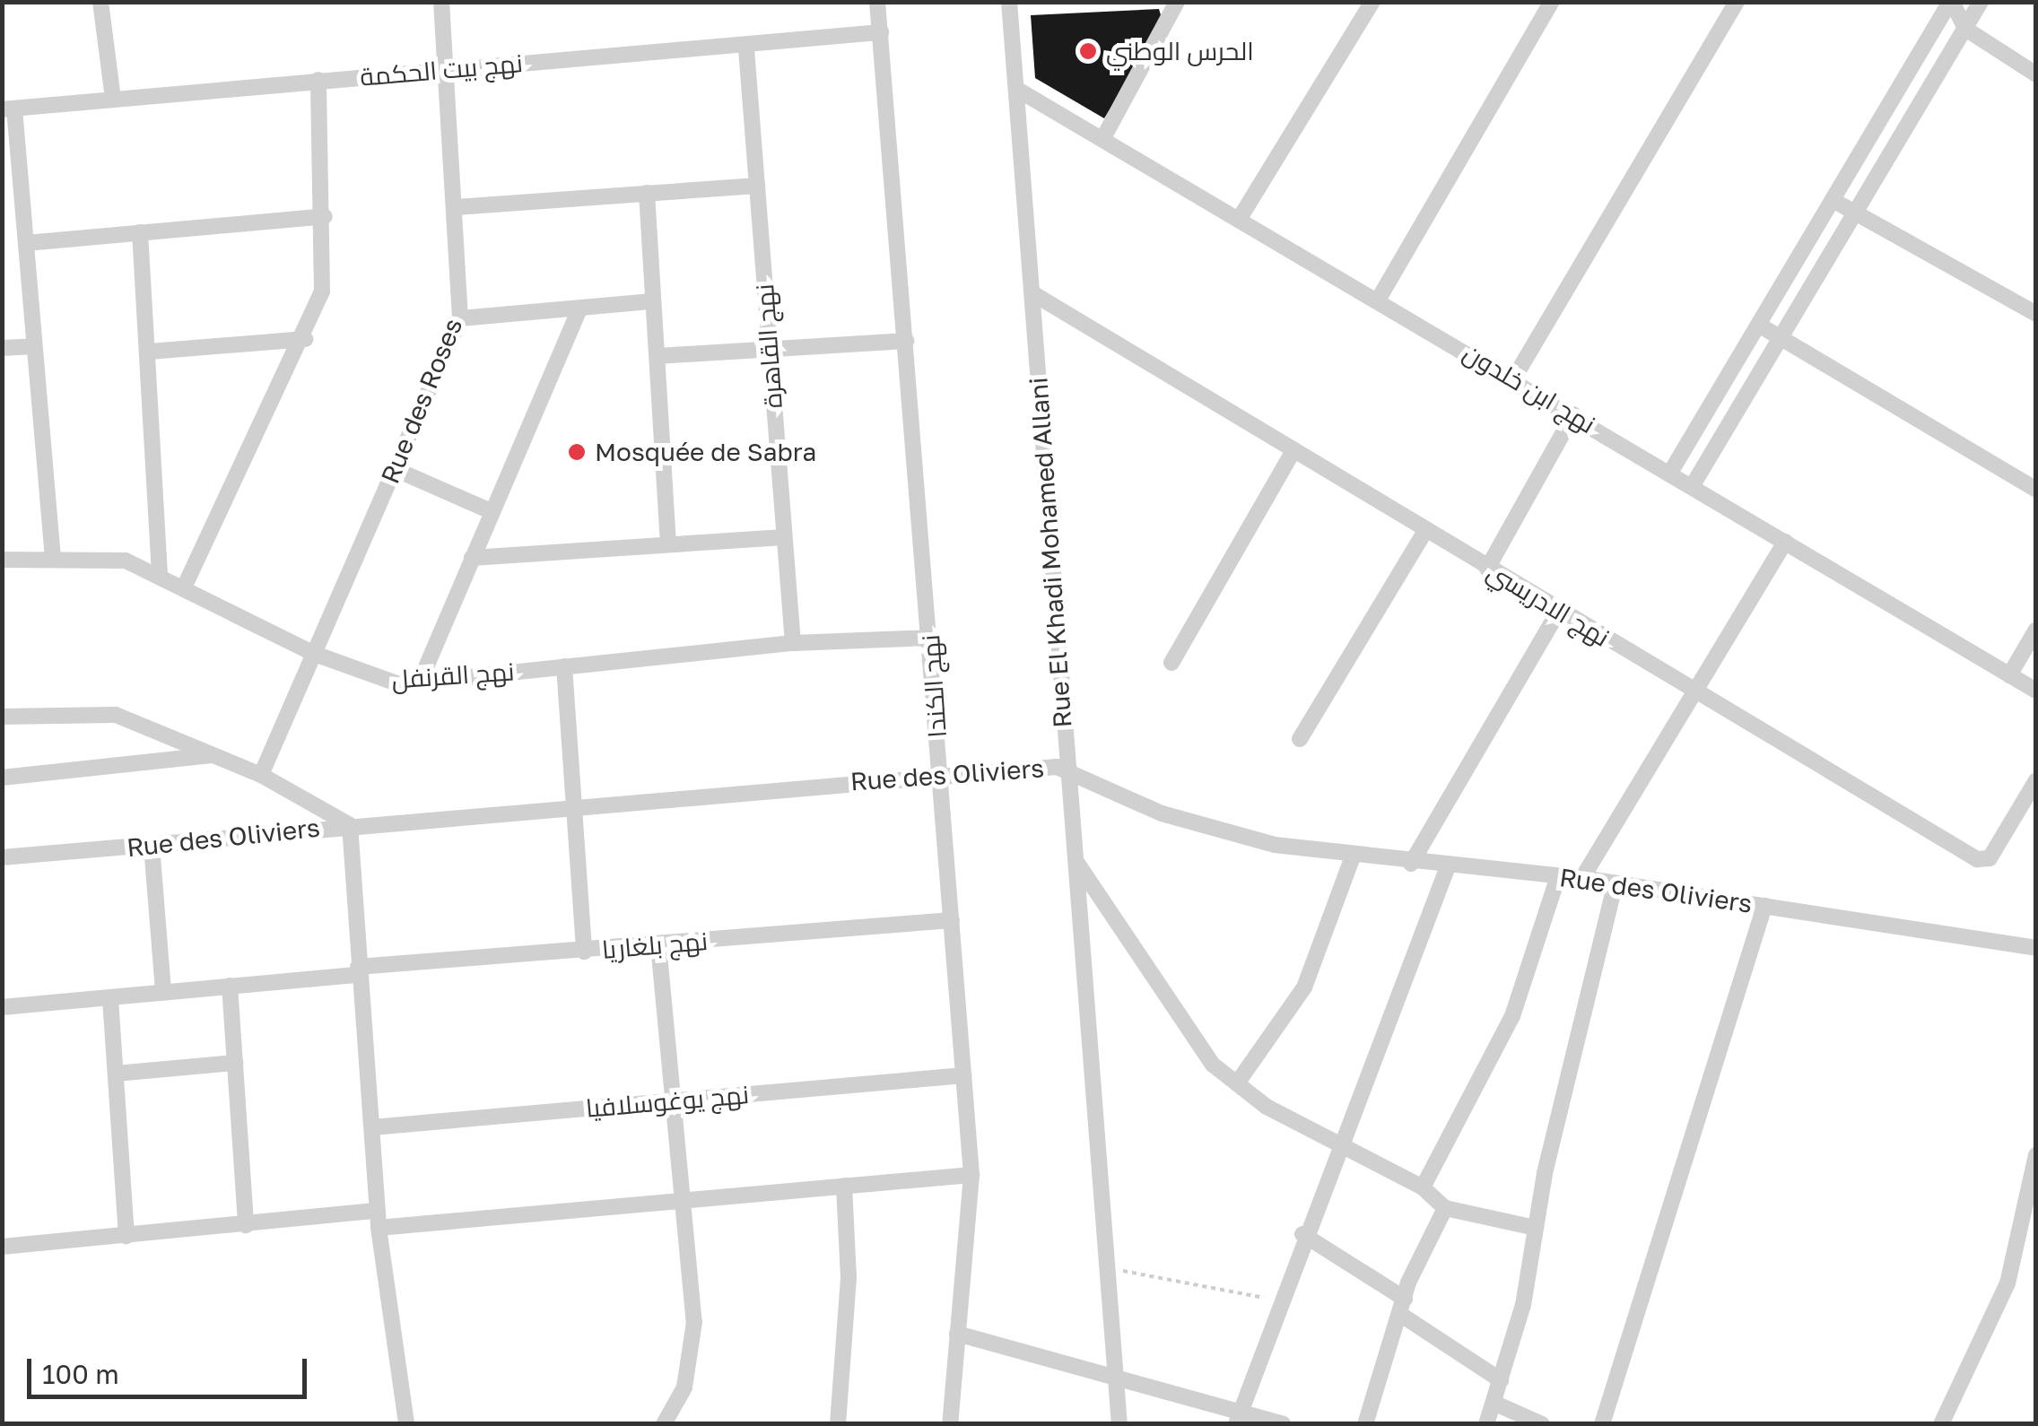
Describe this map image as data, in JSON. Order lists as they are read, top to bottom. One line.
{"streets":{"street":["نهج بيت الحكمة","نهج القاهرة","نهج ابن خلدون","Rue des Roses","Rue El Khadi Mohamed Allani","نهج الادريسي","نهج القرنفل","نهج الكندا","Rue des Oliviers","نهج بلغاريا","نهج يوغوسلافيا"]},"crossings":[["نهج بيت الحكمة","نهج القاهرة"],["نهج بيت الحكمة","Rue des Roses"],["نهج بيت الحكمة","نهج الكندا"],["نهج القاهرة","نهج القرنفل"],["نهج ابن خلدون","Rue El Khadi Mohamed Allani"],["Rue des Roses","نهج القرنفل"],["Rue El Khadi Mohamed Allani","نهج الادريسي"],["Rue El Khadi Mohamed Allani","Rue des Oliviers"],["نهج القرنفل","نهج الكندا"],["نهج الكندا","Rue des Oliviers"],["نهج الكندا","نهج بلغاريا"],["نهج الكندا","نهج يوغوسلافيا"]],"places":["الحرس الوطني","Mosquée de Sabra"],"scale_bar":"100 m"}
